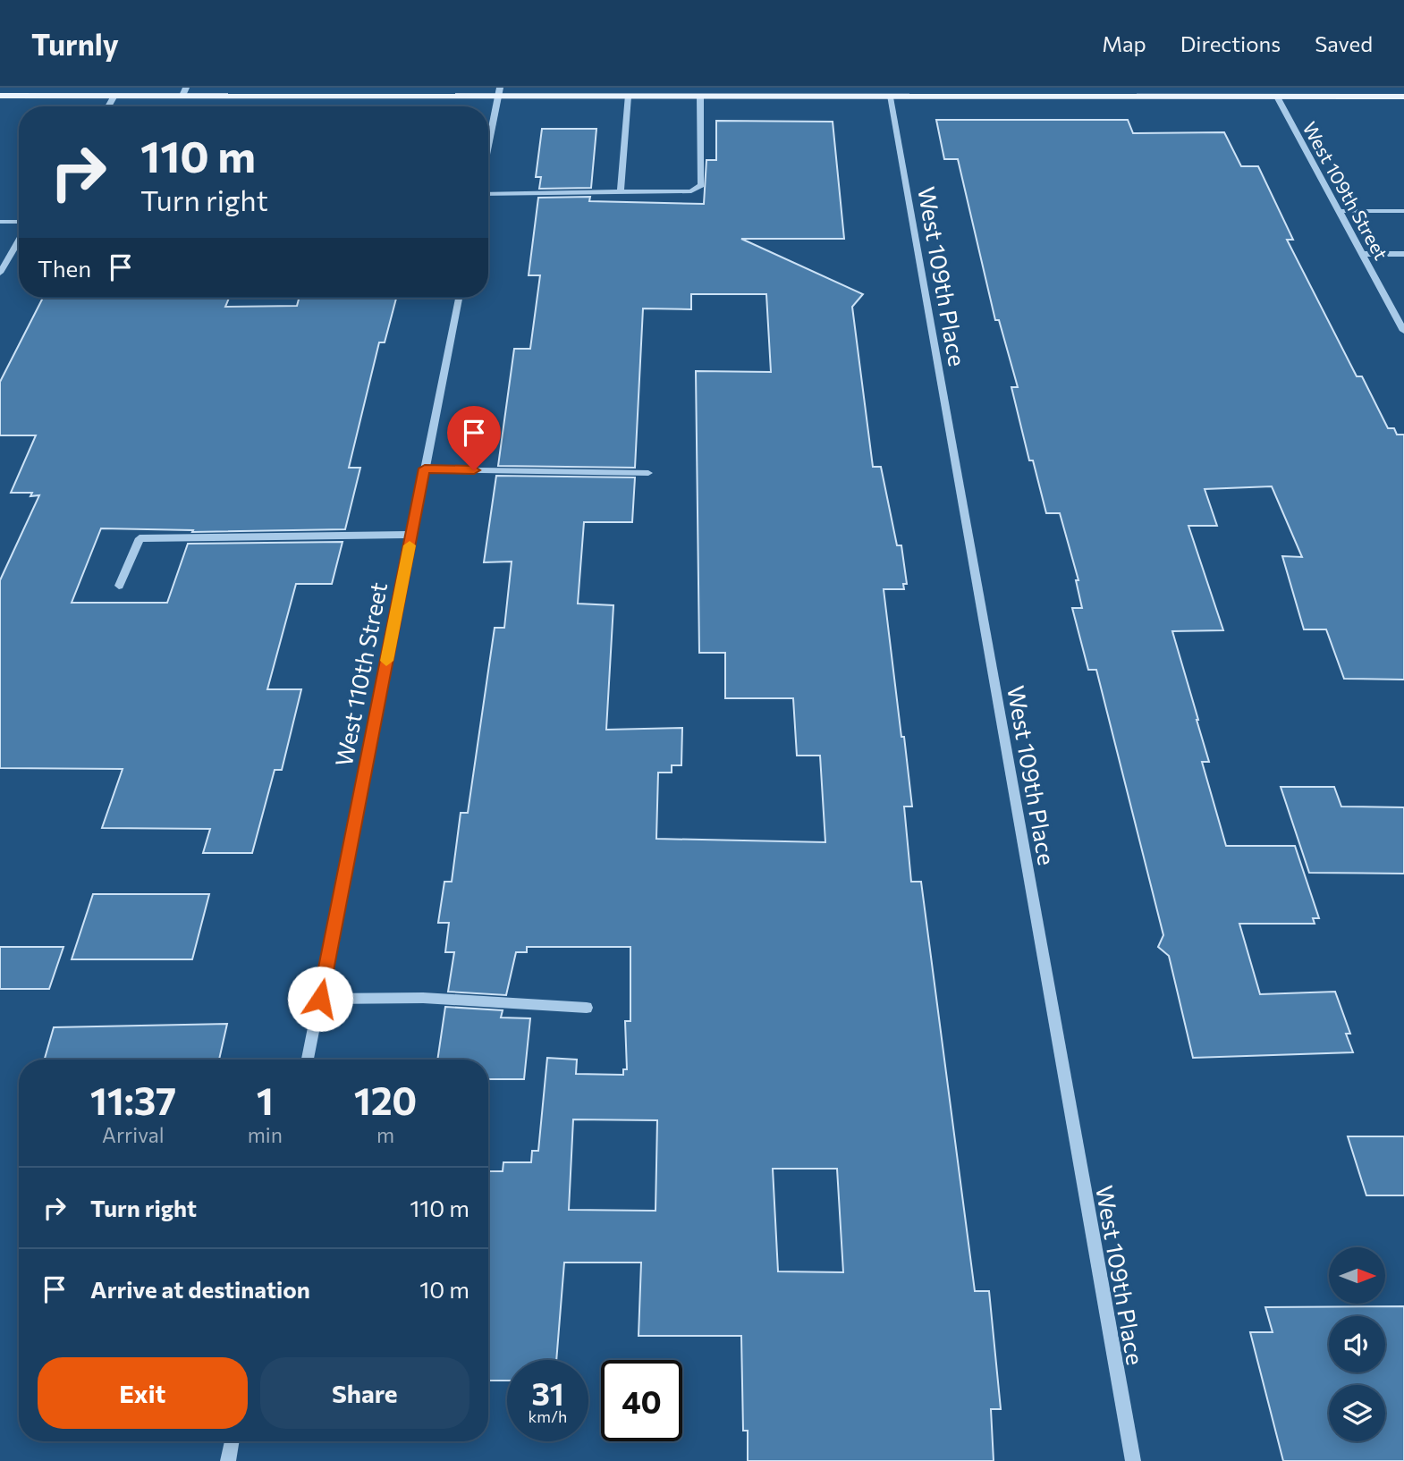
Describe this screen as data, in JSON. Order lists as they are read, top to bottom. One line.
{"streets":{"street":["West 109th Street","West 109th Place","West 110th Street"]},"north":"right","page":{"header":"Turnly","nav":["Map","Directions","Saved"],"turn":["110 m","Turn right"],"then":"Then","eta":["11:37","Arrival","1","min","120","m"],"list":[{"name":"Turn right","value":"110 m"},{"name":"Arrive at destination","value":"10 m"}],"buttons":["Exit","Share"],"speed":"31 km/h","limit":"40"}}
